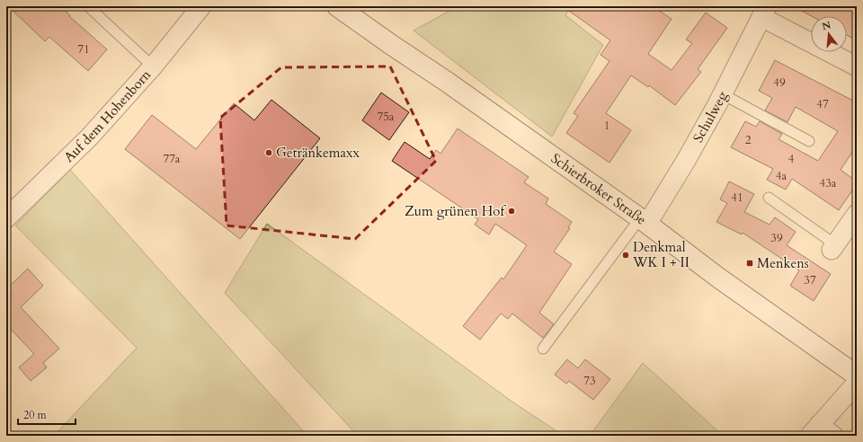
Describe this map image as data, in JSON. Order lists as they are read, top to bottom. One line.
{"streets":{"main road":["Schierbroker Straße"],"street":["Auf dem Hohenborn","Schulweg"]},"crossings":[["Schulweg","Schierbroker Straße"]],"places":{"other":["Getränkemaxx","Zum grünen Hof","Denkmal WK I + II"],"transit":["Menkens"]},"house_numbers":["71","49","47","75a","1","2","77a","4","4a","43a","41","39","37","73"],"scale_bar":"20 m","north":"top"}
